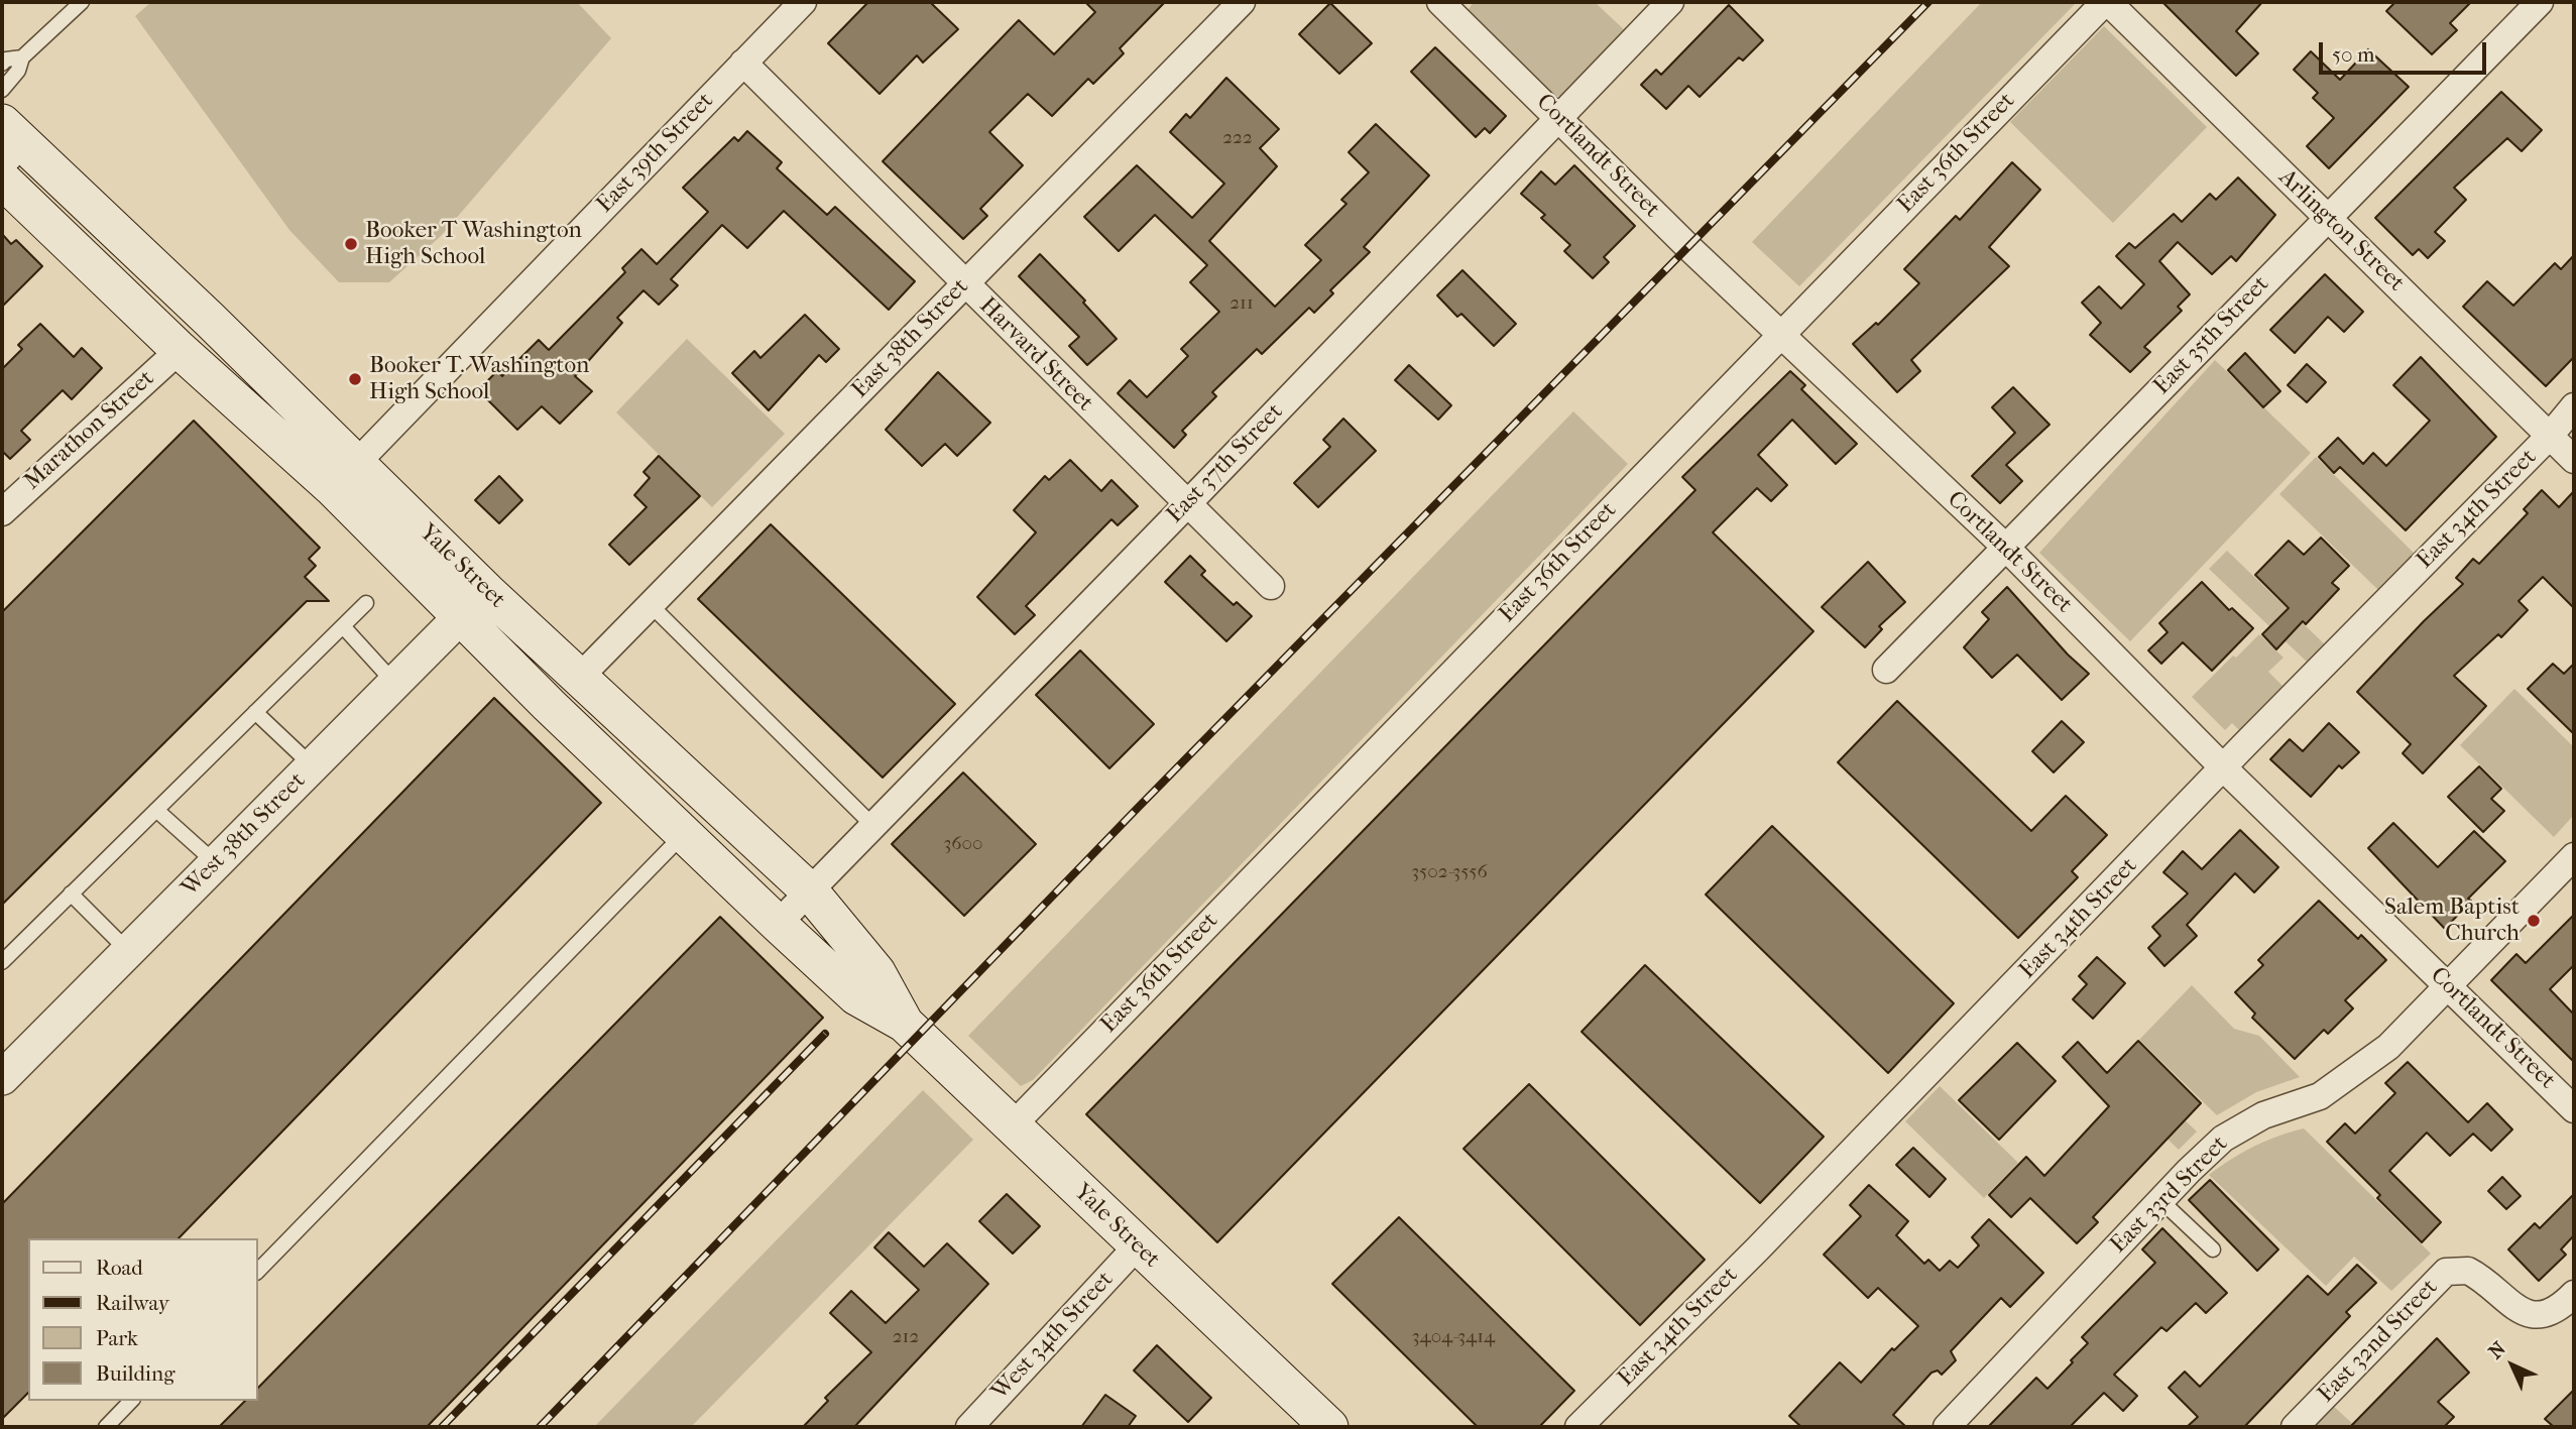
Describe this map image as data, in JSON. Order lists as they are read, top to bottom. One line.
{"streets":{"main road":["Yale Street"],"street":["East 39th Street","East 36th Street","Cortlandt Street","Arlington Street","East 35th Street","East 38th Street","Harvard Street","Marathon Street","East 37th Street","East 34th Street","West 38th Street","East 33rd Street","West 34th Street","East 32nd Street"]},"crossings":[["East 39th Street","Harvard Street"],["East 39th Street","Yale Street"],["East 36th Street","Cortlandt Street"],["East 36th Street","Arlington Street"],["East 36th Street","Yale Street"],["Cortlandt Street","East 35th Street"],["Cortlandt Street","East 37th Street"],["Cortlandt Street","East 34th Street"],["Cortlandt Street","East 33rd Street"],["Arlington Street","East 35th Street"],["Arlington Street","East 34th Street"],["East 38th Street","Harvard Street"],["East 38th Street","Yale Street"],["Harvard Street","East 37th Street"],["Marathon Street","Yale Street"],["East 37th Street","Yale Street"],["Yale Street","West 38th Street"],["Yale Street","West 34th Street"]],"places":["Booker T Washington High School","Booker T. Washington High School","Salem Baptist Church"],"house_numbers":["222","211","3600","3502-3556","212","3404-3414"],"legend":["Road","Railway","Park","Building"],"scale_bar":"50 m","north":"top left"}
